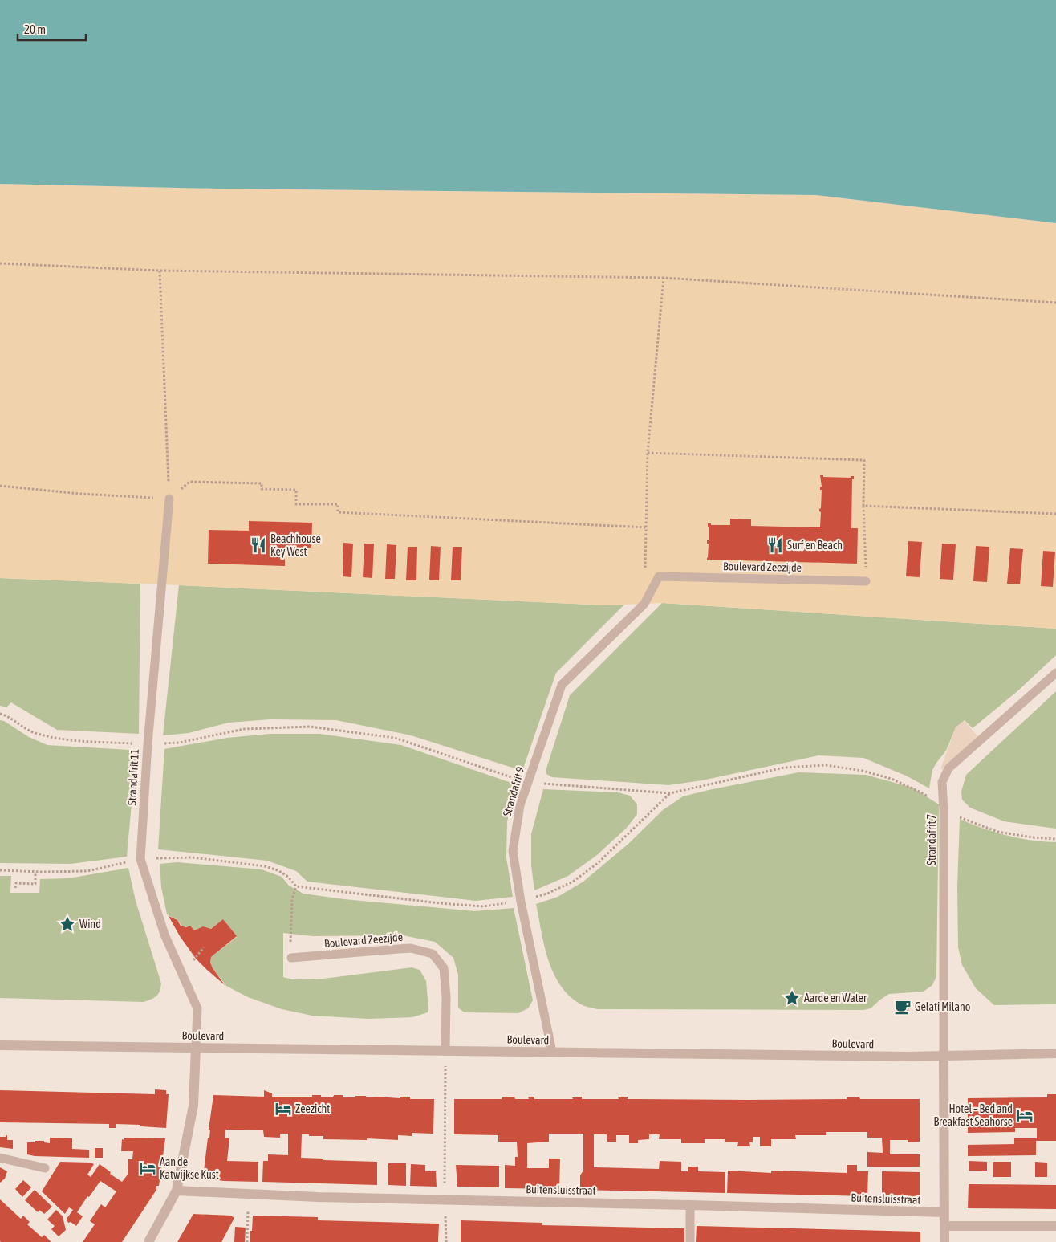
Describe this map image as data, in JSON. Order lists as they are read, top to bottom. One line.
{"streets":{"street":["Boulevard","Buitensluisstraat"],"lane":["Boulevard Zeezijde","Strandafrit 11","Strandafrit 9","Strandafrit 7"]},"crossings":[["Boulevard Zeezijde","Strandafrit 9"],["Boulevard Zeezijde","Boulevard"],["Strandafrit 11","Boulevard"],["Strandafrit 9","Boulevard"],["Strandafrit 7","Boulevard"]],"places":{"restaurant":["Beachhouse Key West","Surf en Beach"],"place":["Wind","Aarde en Water"],"cafe":["Gelati Milano"],"hotel":["Zeezicht","Hotel – Bed and Breakfast Seahorse","Aan de Katwijkse Kust"]},"scale_bar":"20 m"}
